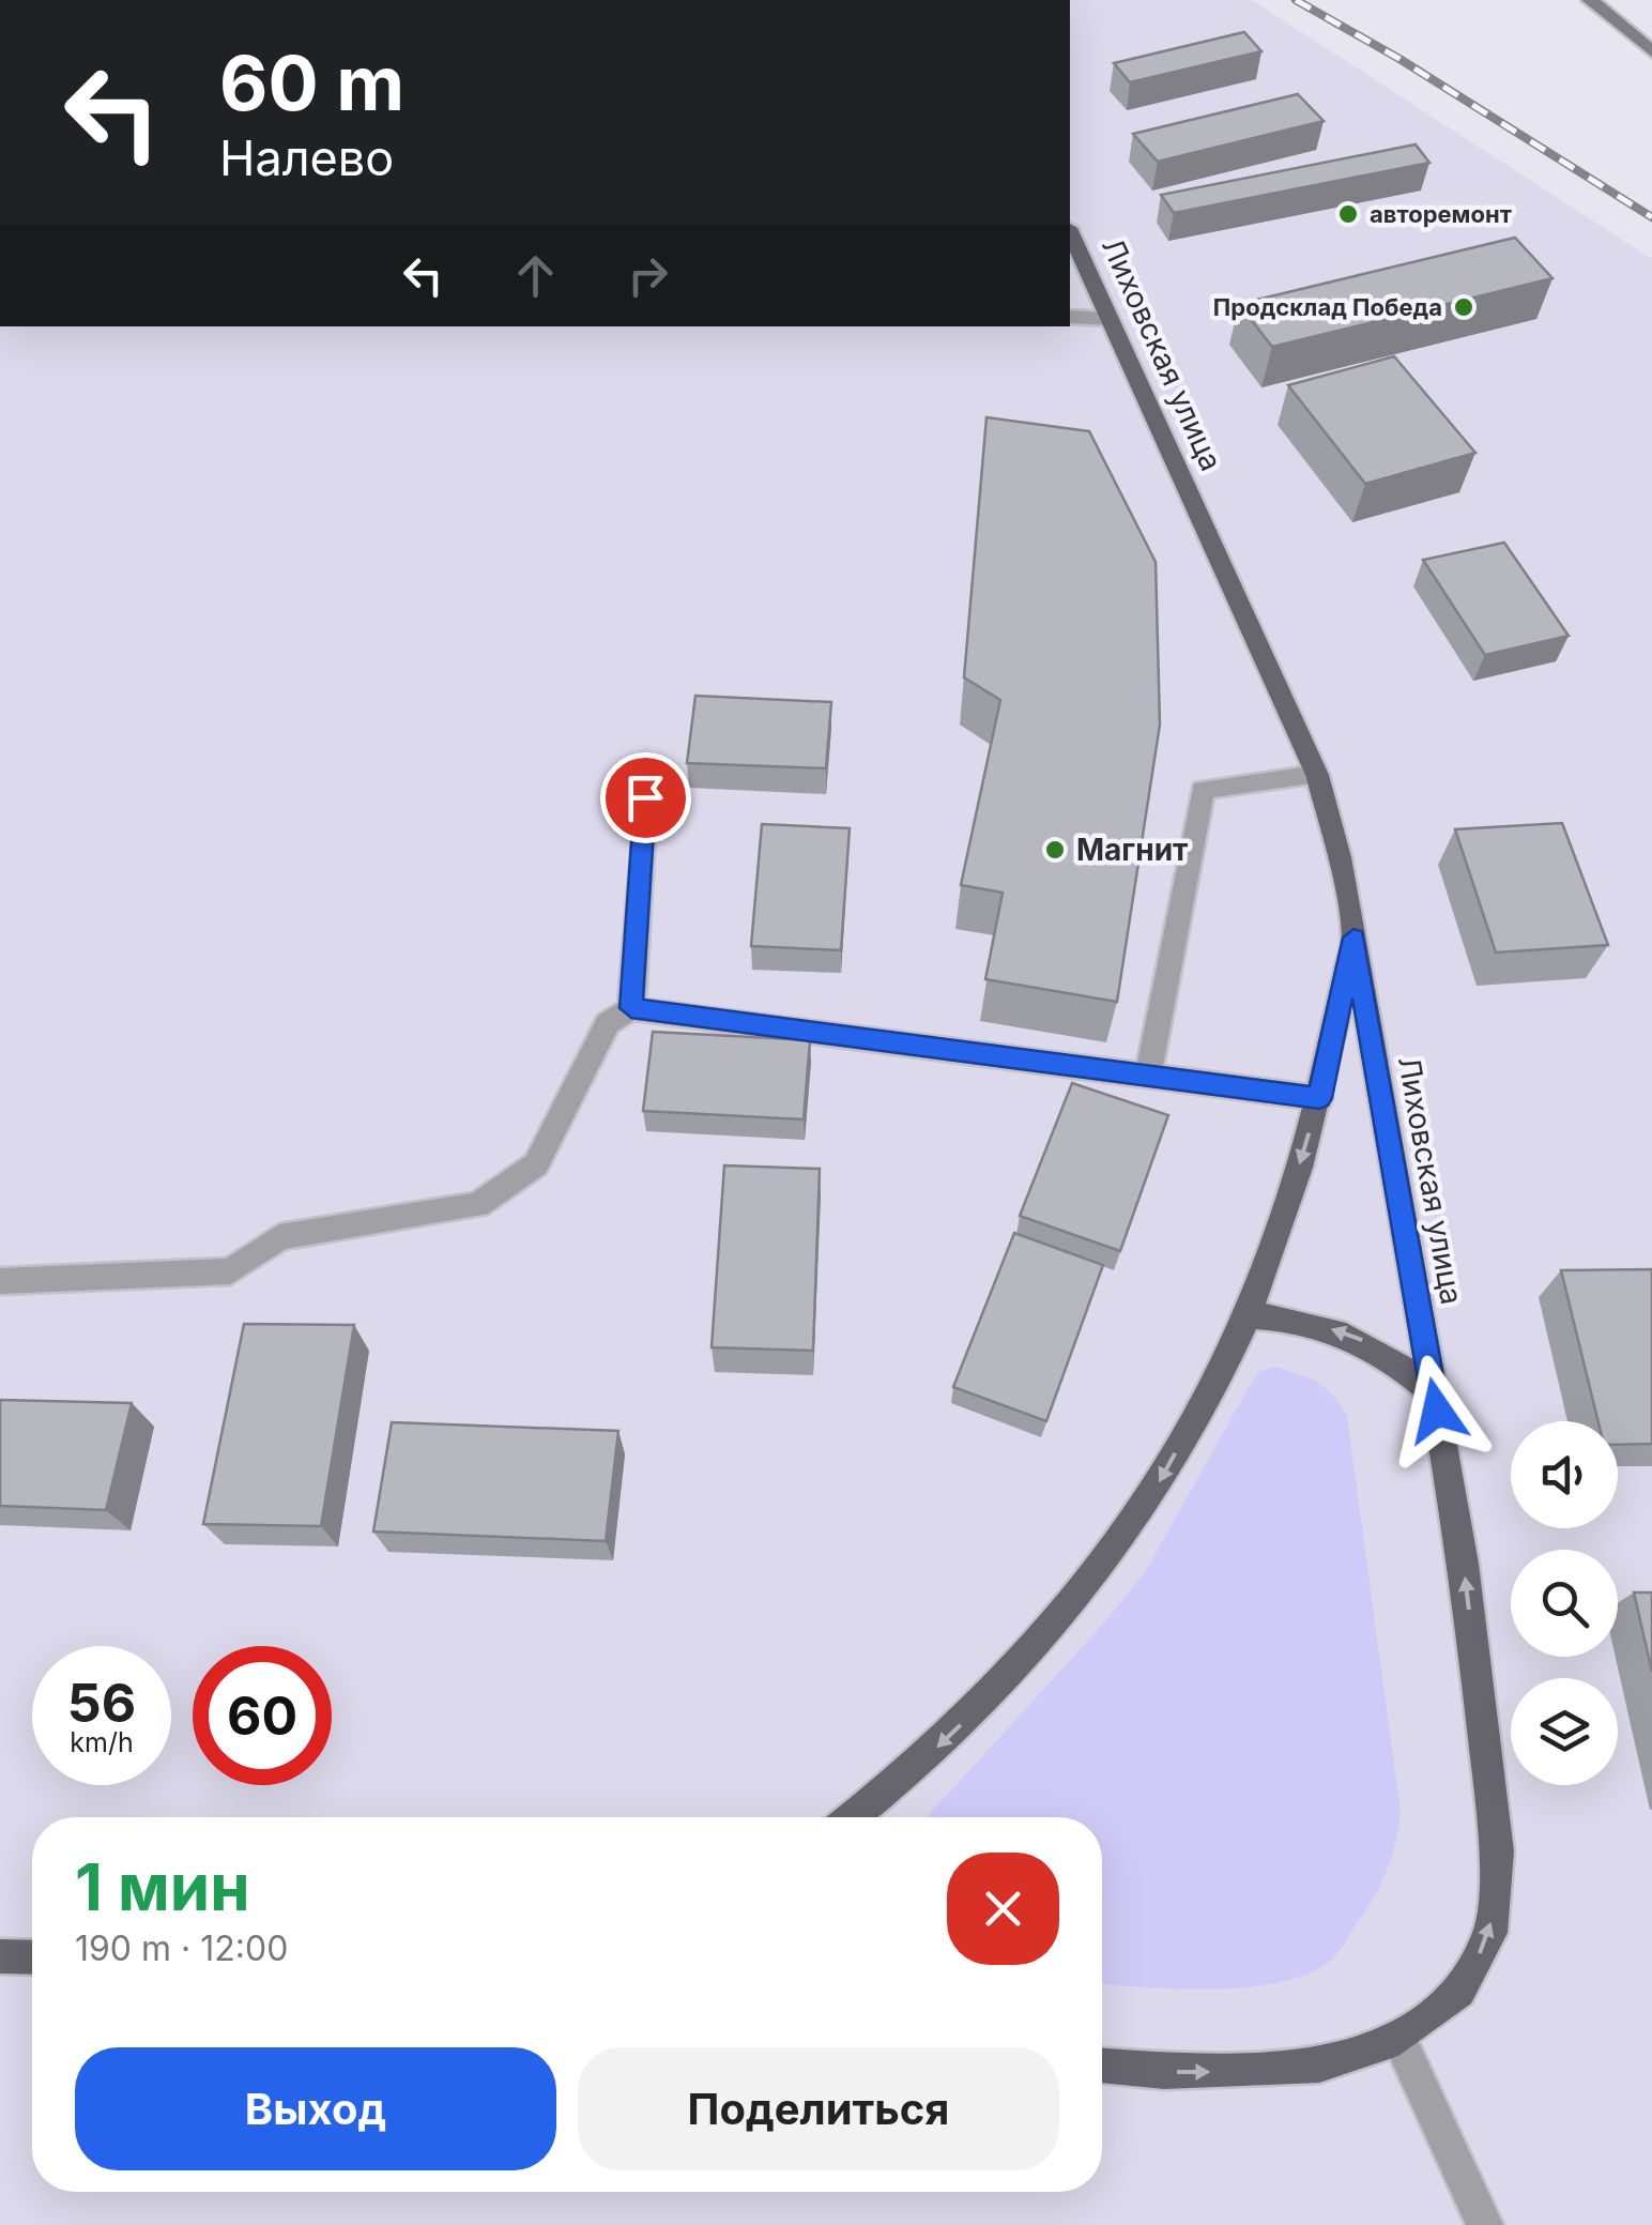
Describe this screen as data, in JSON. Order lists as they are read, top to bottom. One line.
{"streets":{"main road":["Лиховская улица"]},"places":["авторемонт","Продсклад Победа","Магнит"],"page":{"turn":["60 m","Налево"],"speed":"56 km/h","limit":"60","heading":["1 мин","190 m · 12:00"],"buttons":["Выход","Поделиться"]}}
